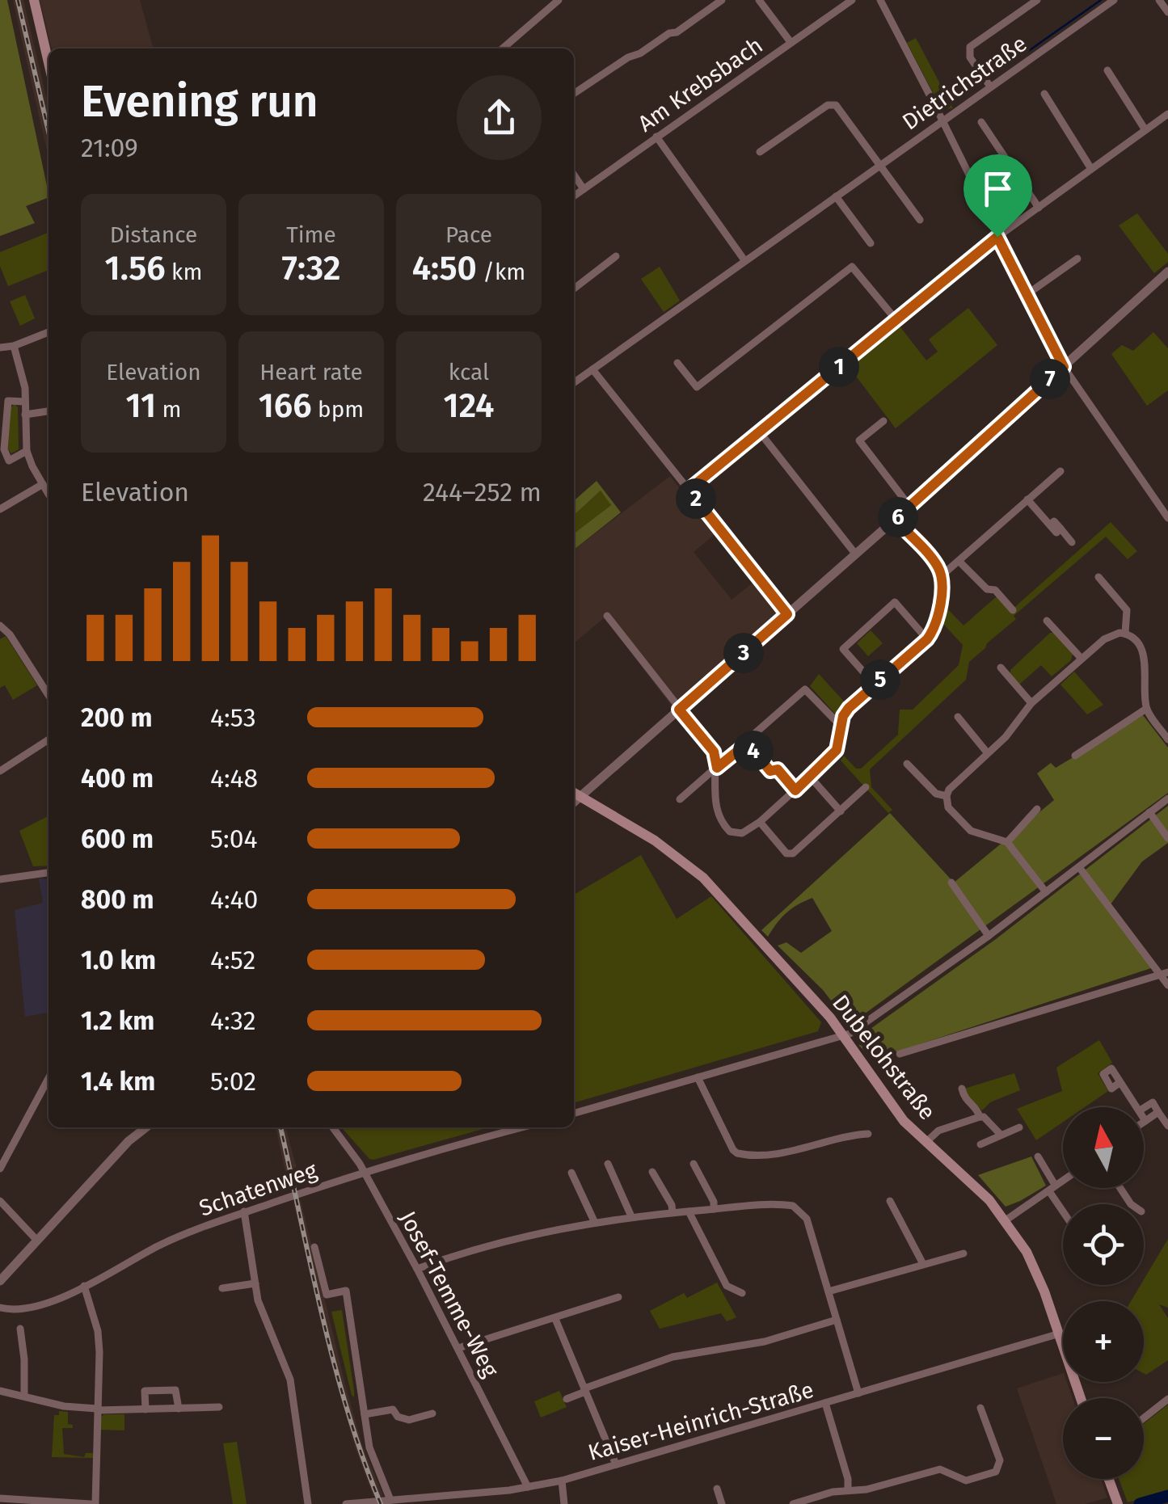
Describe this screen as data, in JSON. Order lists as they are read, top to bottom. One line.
{"streets":{"main road":["Dubelohstraße"],"street":["Dietrichstraße","Am Krebsbach","Schatenweg","Josef-Temme-Weg","Kaiser-Heinrich-Straße"]},"crossings":[["Dubelohstraße","Kaiser-Heinrich-Straße"],["Schatenweg","Josef-Temme-Weg"],["Josef-Temme-Weg","Kaiser-Heinrich-Straße"]],"north":"top","page":{"heading":["Evening run","21:09"],"stats":[["Distance","1.56 km"],["Time","7:32"],["Pace","4:50 /km"],["Elevation","11 m"],["Heart rate","166 bpm"],["kcal","124"]],"pins":["1","7","2","6","3","5","4"],"chart":["Elevation","244–252 m"],"list":[{"name":"200 m","note":"4:53"},{"name":"400 m","note":"4:48"},{"name":"600 m","note":"5:04"},{"name":"800 m","note":"4:40"},{"name":"1.0 km","note":"4:52"},{"name":"1.2 km","note":"4:32"},{"name":"1.4 km","note":"5:02"}],"map_buttons":["+","−"]}}
